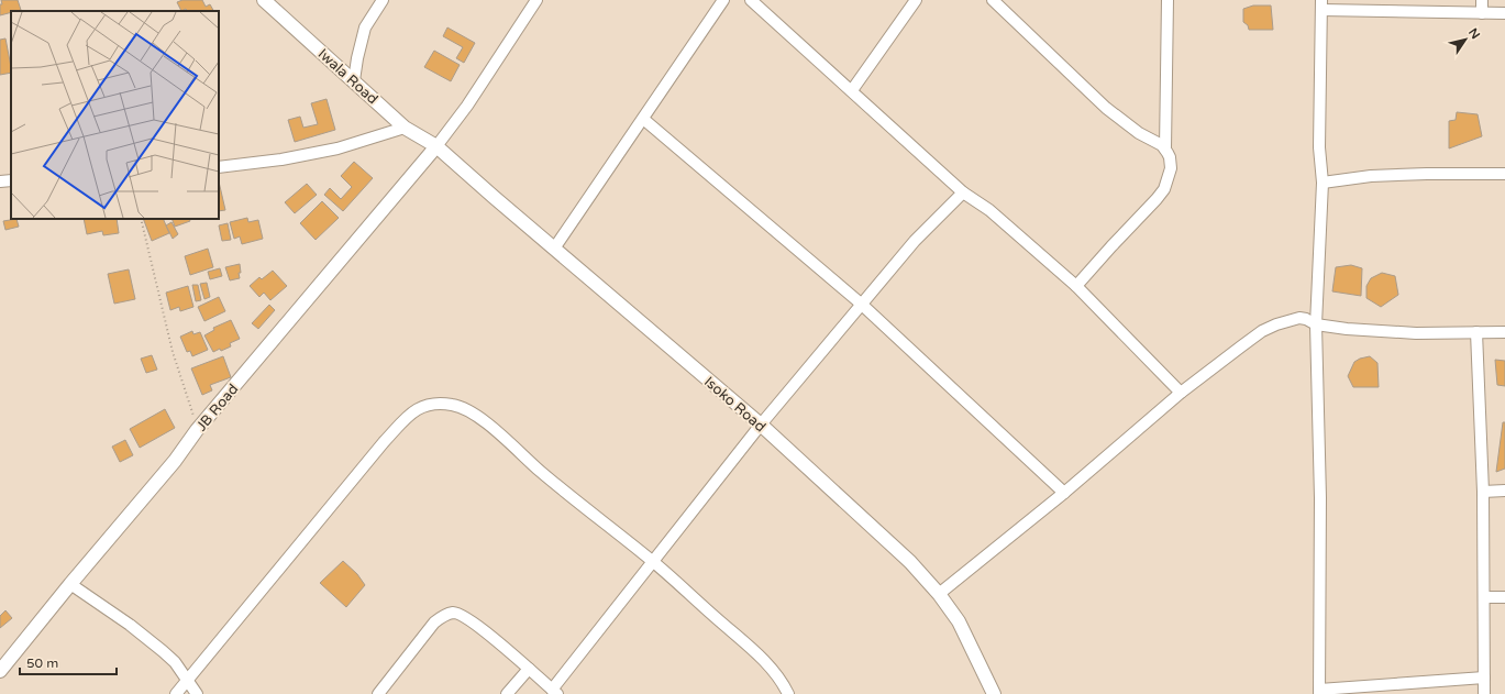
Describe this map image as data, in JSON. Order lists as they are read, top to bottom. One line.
{"streets":{"street":["Iwala Road","Isoko Road","JB Road"]},"crossings":[["Iwala Road","Isoko Road"],["Iwala Road","JB Road"],["Isoko Road","JB Road"]],"scale_bar":"50 m","north":"top right"}
